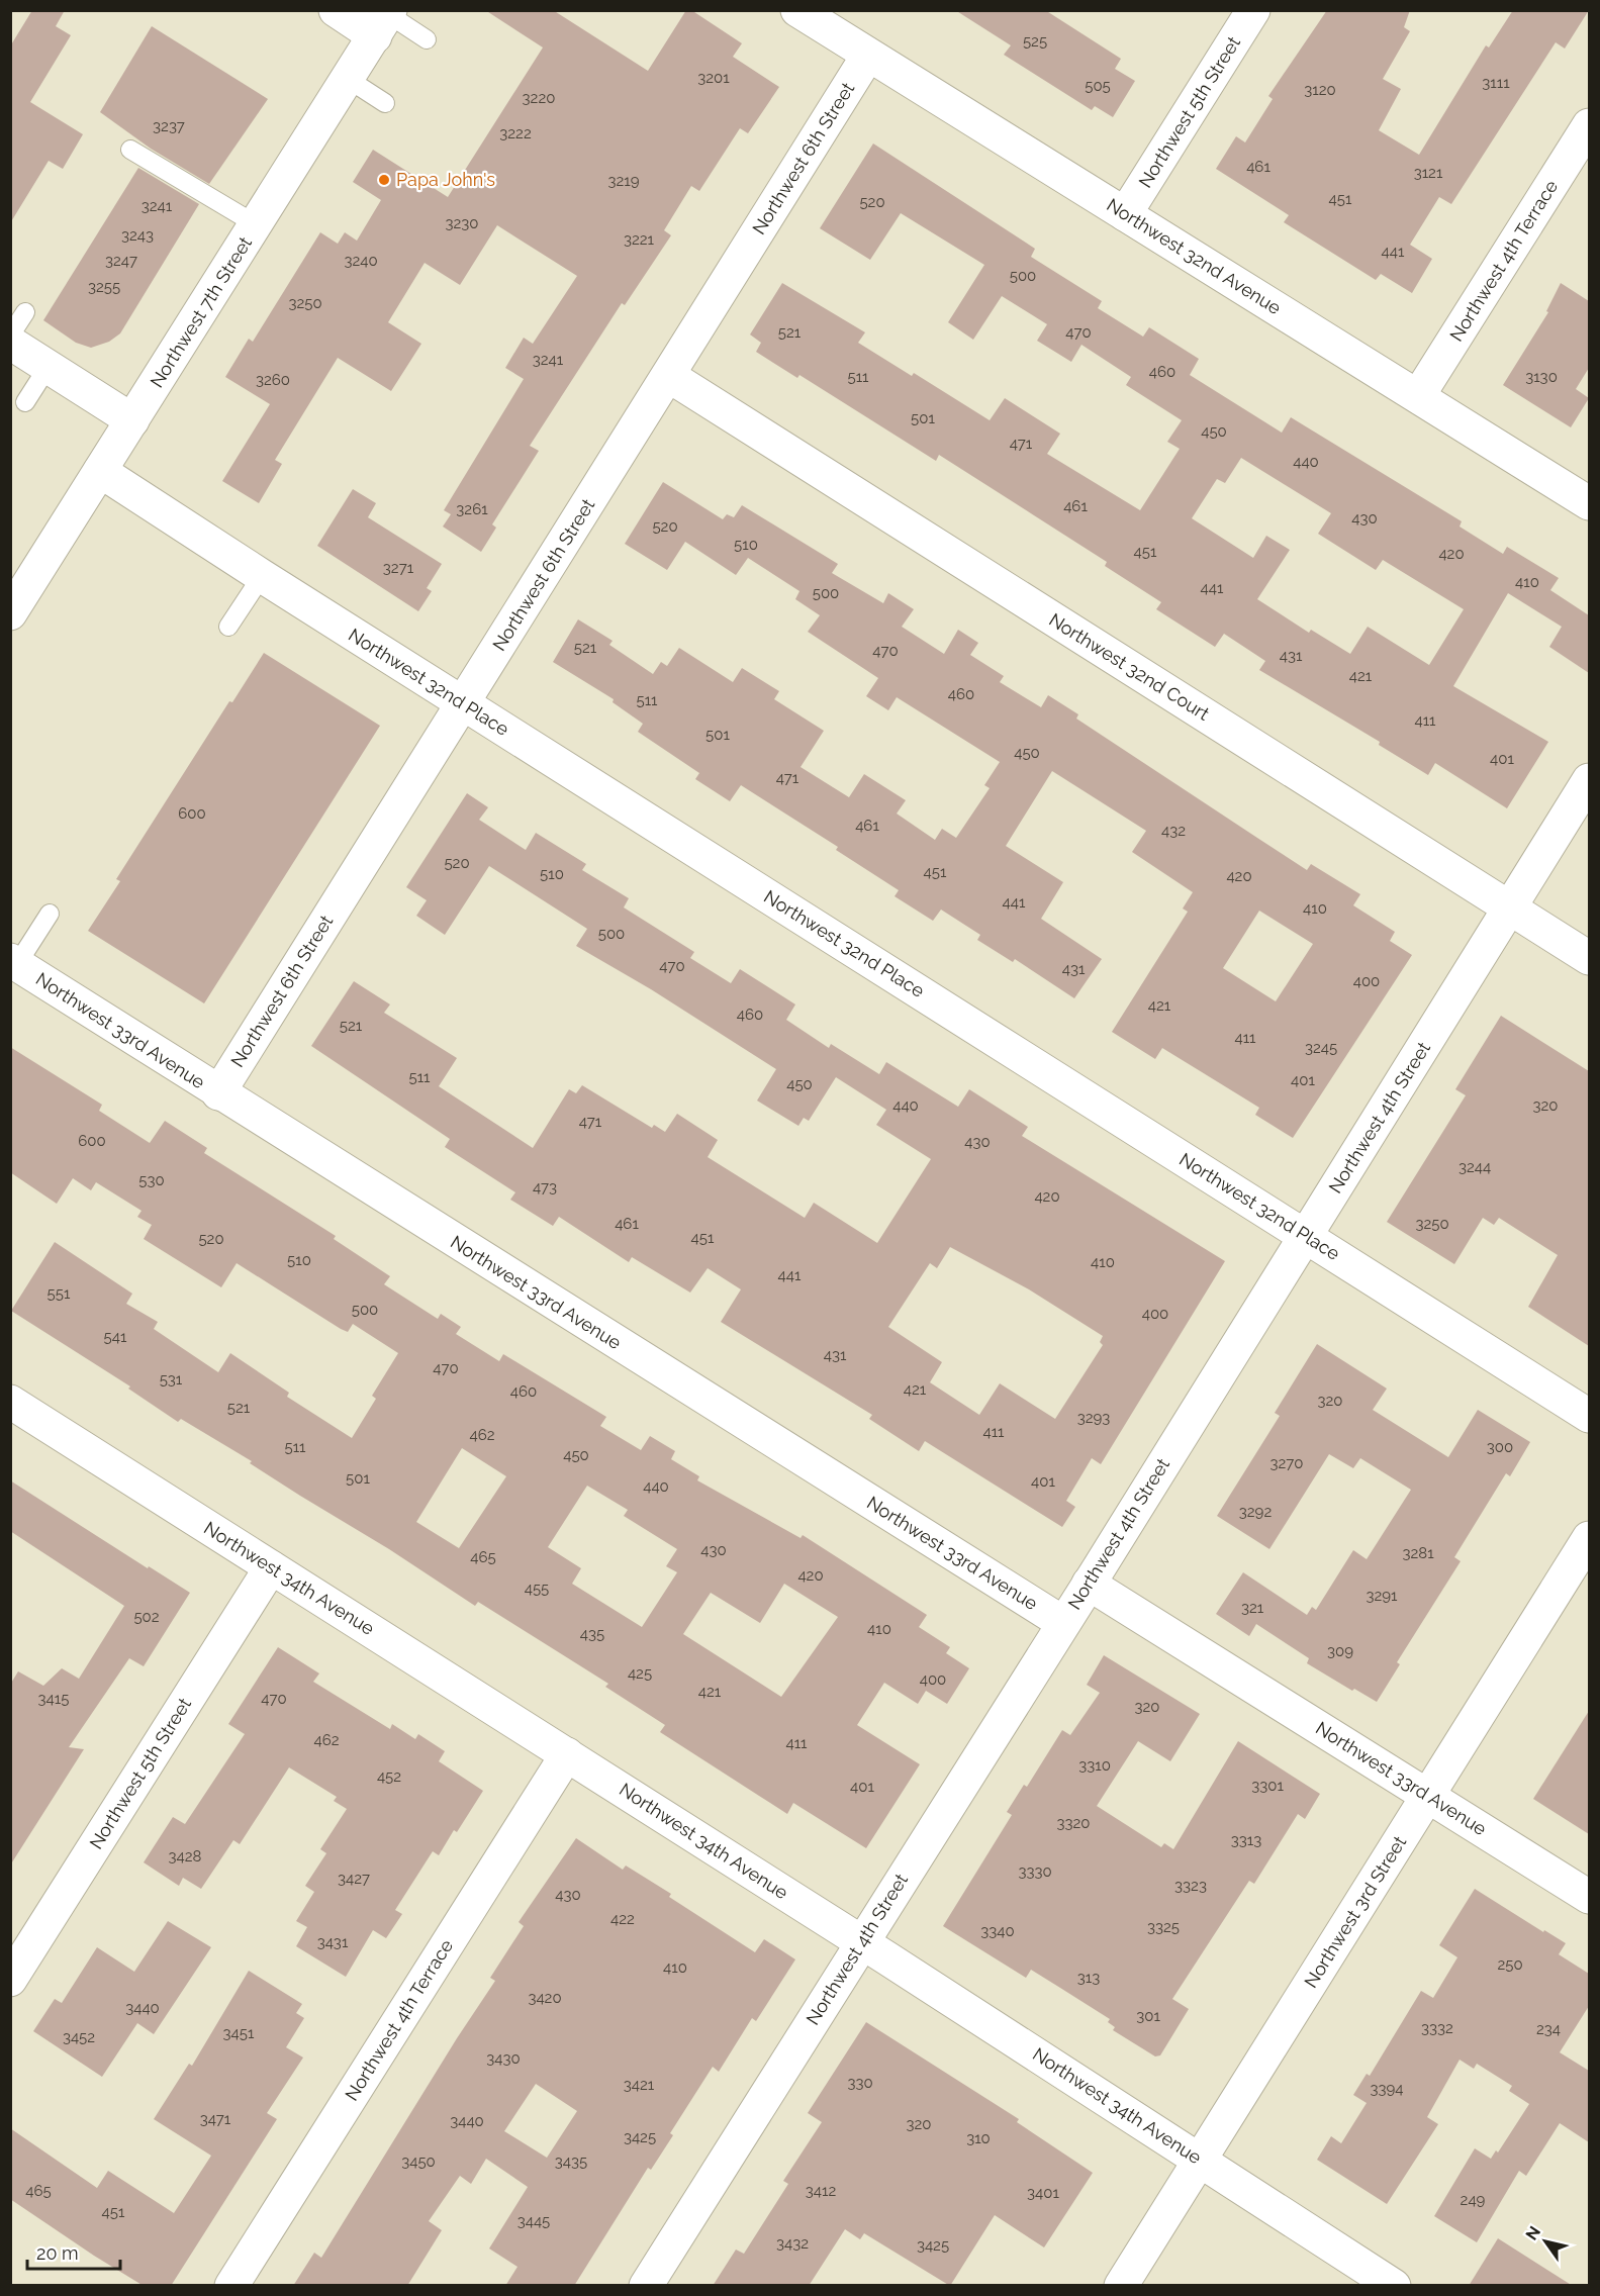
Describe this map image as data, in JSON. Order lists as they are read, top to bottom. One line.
{"streets":{"street":["Northwest 5th Street","Northwest 6th Street","Northwest 32nd Avenue","Northwest 4th Terrace","Northwest 7th Street","Northwest 32nd Court","Northwest 32nd Place","Northwest 33rd Avenue","Northwest 4th Street","Northwest 34th Avenue","Northwest 3rd Street"]},"crossings":[["Northwest 5th Street","Northwest 32nd Avenue"],["Northwest 5th Street","Northwest 34th Avenue"],["Northwest 6th Street","Northwest 32nd Avenue"],["Northwest 6th Street","Northwest 32nd Court"],["Northwest 6th Street","Northwest 32nd Place"],["Northwest 6th Street","Northwest 33rd Avenue"],["Northwest 32nd Avenue","Northwest 4th Terrace"],["Northwest 4th Terrace","Northwest 34th Avenue"],["Northwest 7th Street","Northwest 32nd Place"],["Northwest 32nd Court","Northwest 4th Street"],["Northwest 32nd Place","Northwest 4th Street"],["Northwest 33rd Avenue","Northwest 4th Street"],["Northwest 33rd Avenue","Northwest 3rd Street"],["Northwest 4th Street","Northwest 34th Avenue"],["Northwest 34th Avenue","Northwest 3rd Street"]],"places":["Papa John's"],"house_numbers":["525","3201","3111","505","3120","3220","3237","3222","461","3121","3219","451","520","3241","3230","3243","3221","441","3247","3240","500","3255","3250","521","470","3241","460","511","3130","3260","501","450","471","440","461","3261","430","520","510","451","420","3271","410","441","500","521","470","431","421","460","511","411","501","450","401","471","600","461","432","520","451","510","420","441","410","500","470","431","400","421","460","521","411","3245","511","401","450","440","320","471","600","430","3244","530","473","420","461","3250","451","520","510","410","441","551","500","400","541","431","470","531","421","460","320","521","3293","411","462","511","300","450","3270","501","401","440","3292","430","3281","465","420","455","3291","321","502","410","435","309","425","400","421","3415","470","320","462","411","3310","452","3301","401","3320","3313","3428","3330","3427","3323","430","422","3325","3340","3431","250","410","313","3420","3440","301","3332","234","3451","3452","3430","330","3421","3394","3471","3440","320","3425","310","3450","3435","465","3412","3401","249","451","3445","3432","3425"],"scale_bar":"20 m","north":"top left"}
